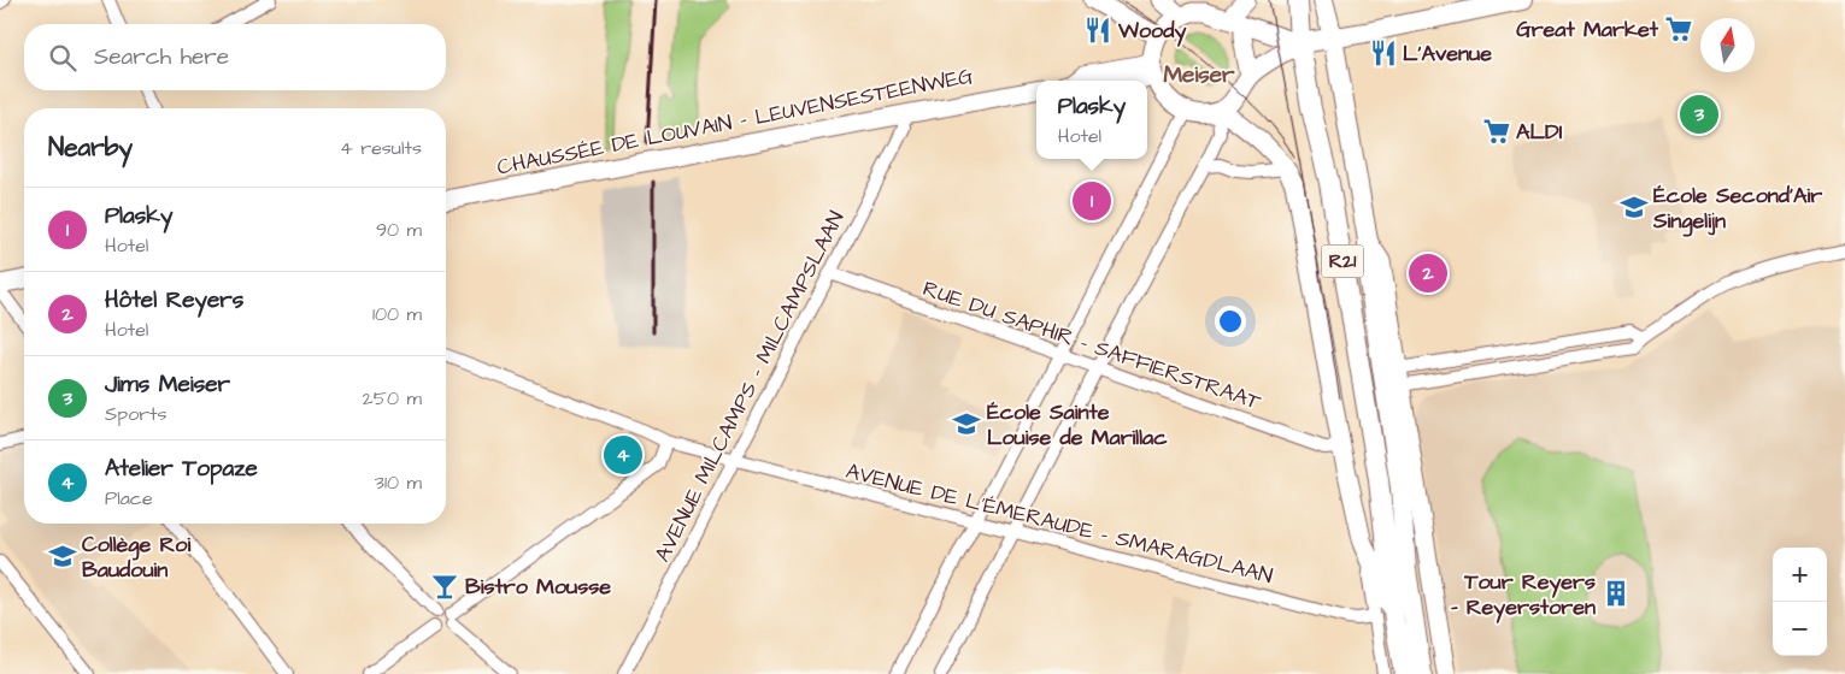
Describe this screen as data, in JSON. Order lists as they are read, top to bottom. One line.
{"streets":{"main road":["CHAUSSÉE DE LOUVAIN - LEUVENSESTEENWEG","R21"],"street":["RUE DU SAPHIR - SAFFIERSTRAAT","AVENUE MILCAMPS - MILCAMPSLAAN","AVENUE DE L'ÉMERAUDE - SMARAGDLAAN"]},"crossings":[["CHAUSSÉE DE LOUVAIN - LEUVENSESTEENWEG","AVENUE MILCAMPS - MILCAMPSLAAN"],["RUE DU SAPHIR - SAFFIERSTRAAT","AVENUE MILCAMPS - MILCAMPSLAAN"],["AVENUE MILCAMPS - MILCAMPSLAAN","AVENUE DE L'ÉMERAUDE - SMARAGDLAAN"]],"districts":["Meiser"],"places":{"supermarket":["Great Market","ALDI"],"restaurant":["Woody","L'Avenue"],"school or university":["École Second'Air Singelijn","École Sainte Louise de Marillac","Collège Roi Baudouin"],"bar":["Bistro Mousse"],"building":["Tour Reyers - Reyerstoren"]},"north":"top","page":{"search":"Search here","popup":["Plasky","Hotel"],"pins":["3","1","2","4"],"heading":["Nearby","4 results"],"list":[{"mark":"1","name":"Plasky","note":"Hotel","value":"90 m"},{"mark":"2","name":"Hôtel Reyers","note":"Hotel","value":"100 m"},{"mark":"3","name":"Jims Meiser","note":"Sports","value":"250 m"},{"mark":"4","name":"Atelier Topaze","note":"Place","value":"310 m"}],"map_buttons":["+","−"]}}
